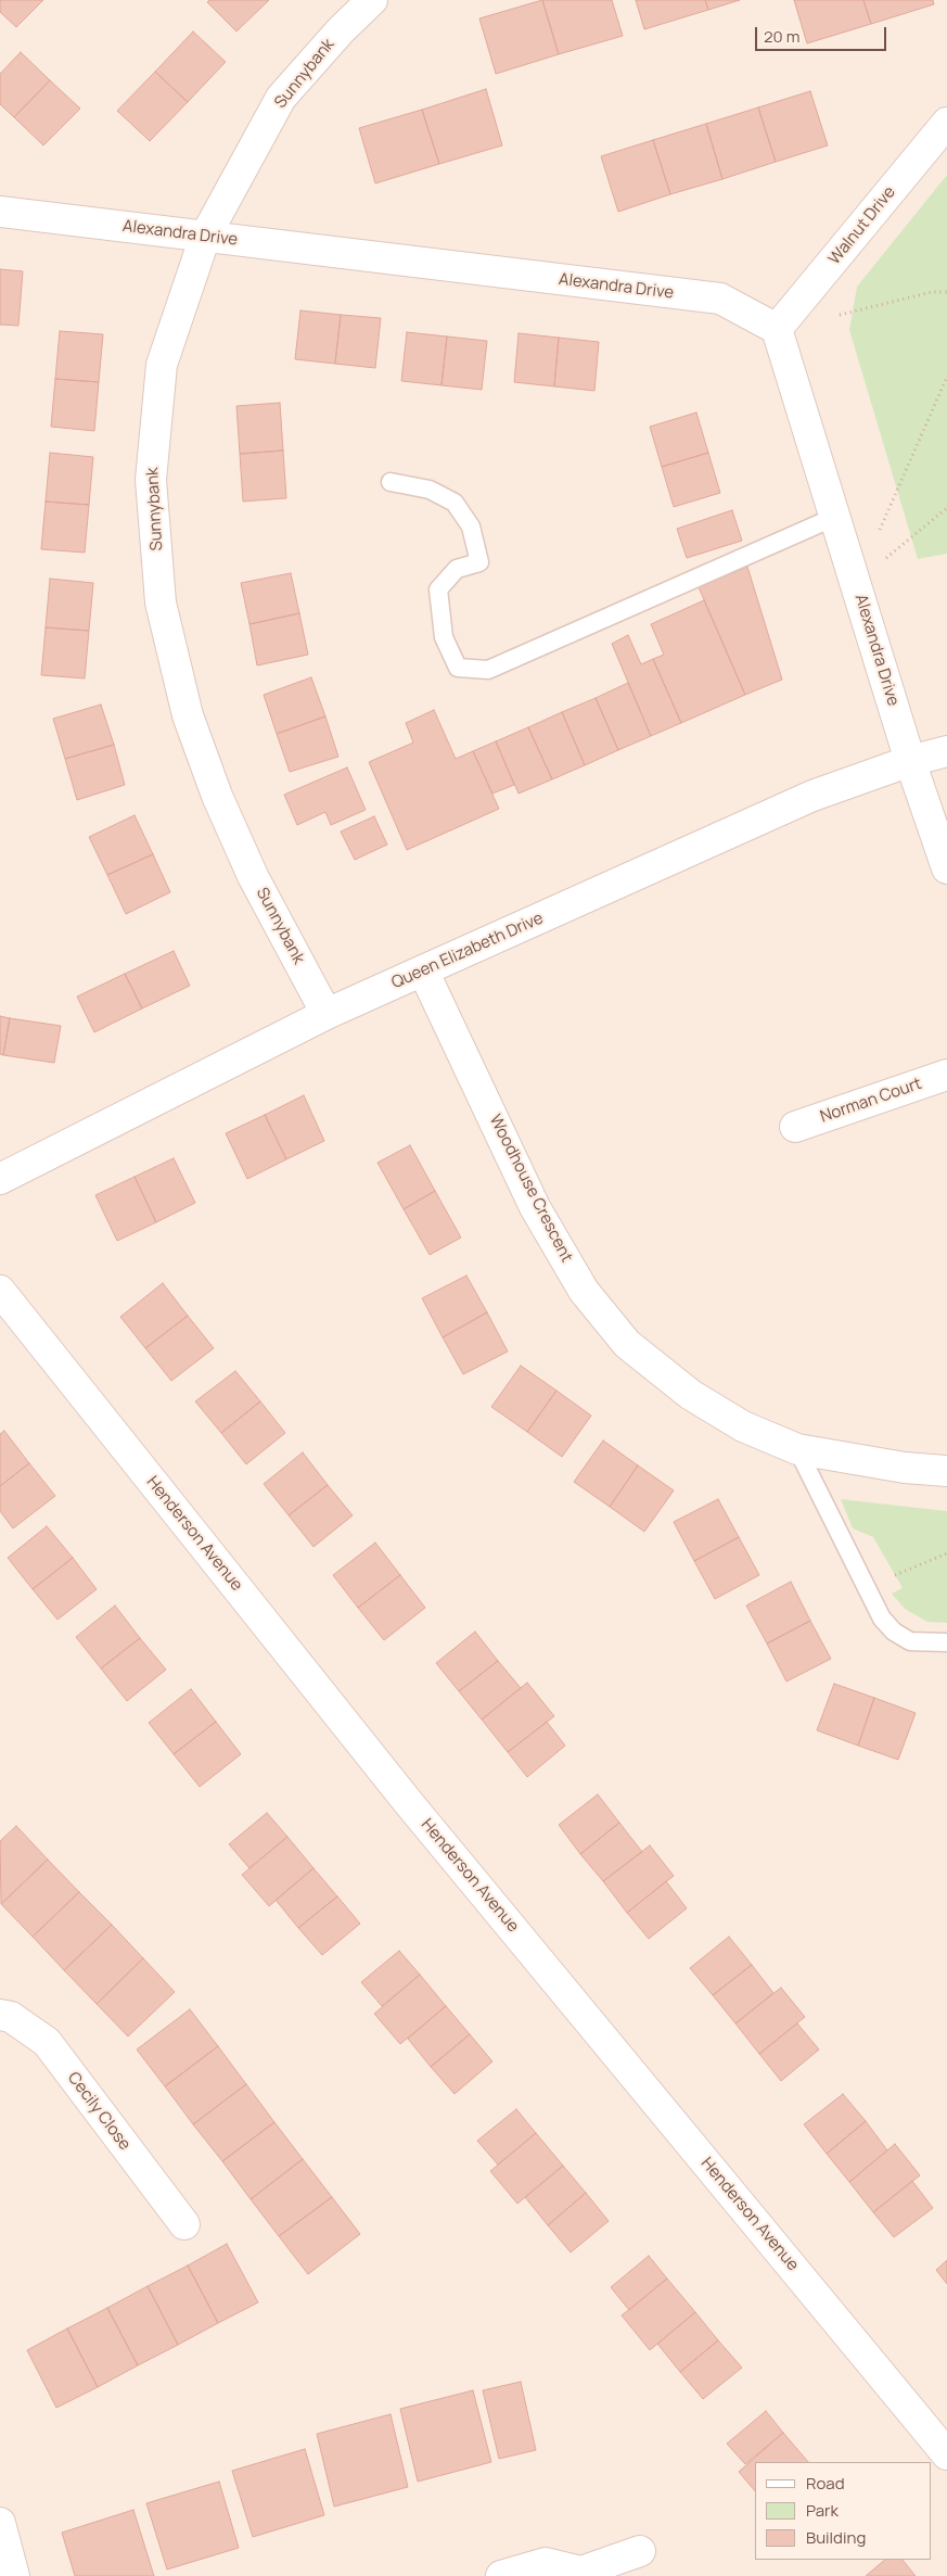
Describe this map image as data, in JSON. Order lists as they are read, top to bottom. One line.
{"streets":{"street":["Sunnybank","Walnut Drive","Alexandra Drive","Queen Elizabeth Drive","Norman Court","Woodhouse Crescent","Henderson Avenue","Cecily Close"]},"crossings":[["Sunnybank","Alexandra Drive"],["Sunnybank","Queen Elizabeth Drive"],["Walnut Drive","Alexandra Drive"],["Alexandra Drive","Queen Elizabeth Drive"],["Queen Elizabeth Drive","Woodhouse Crescent"]],"legend":["Road","Park","Building"],"scale_bar":"20 m"}
